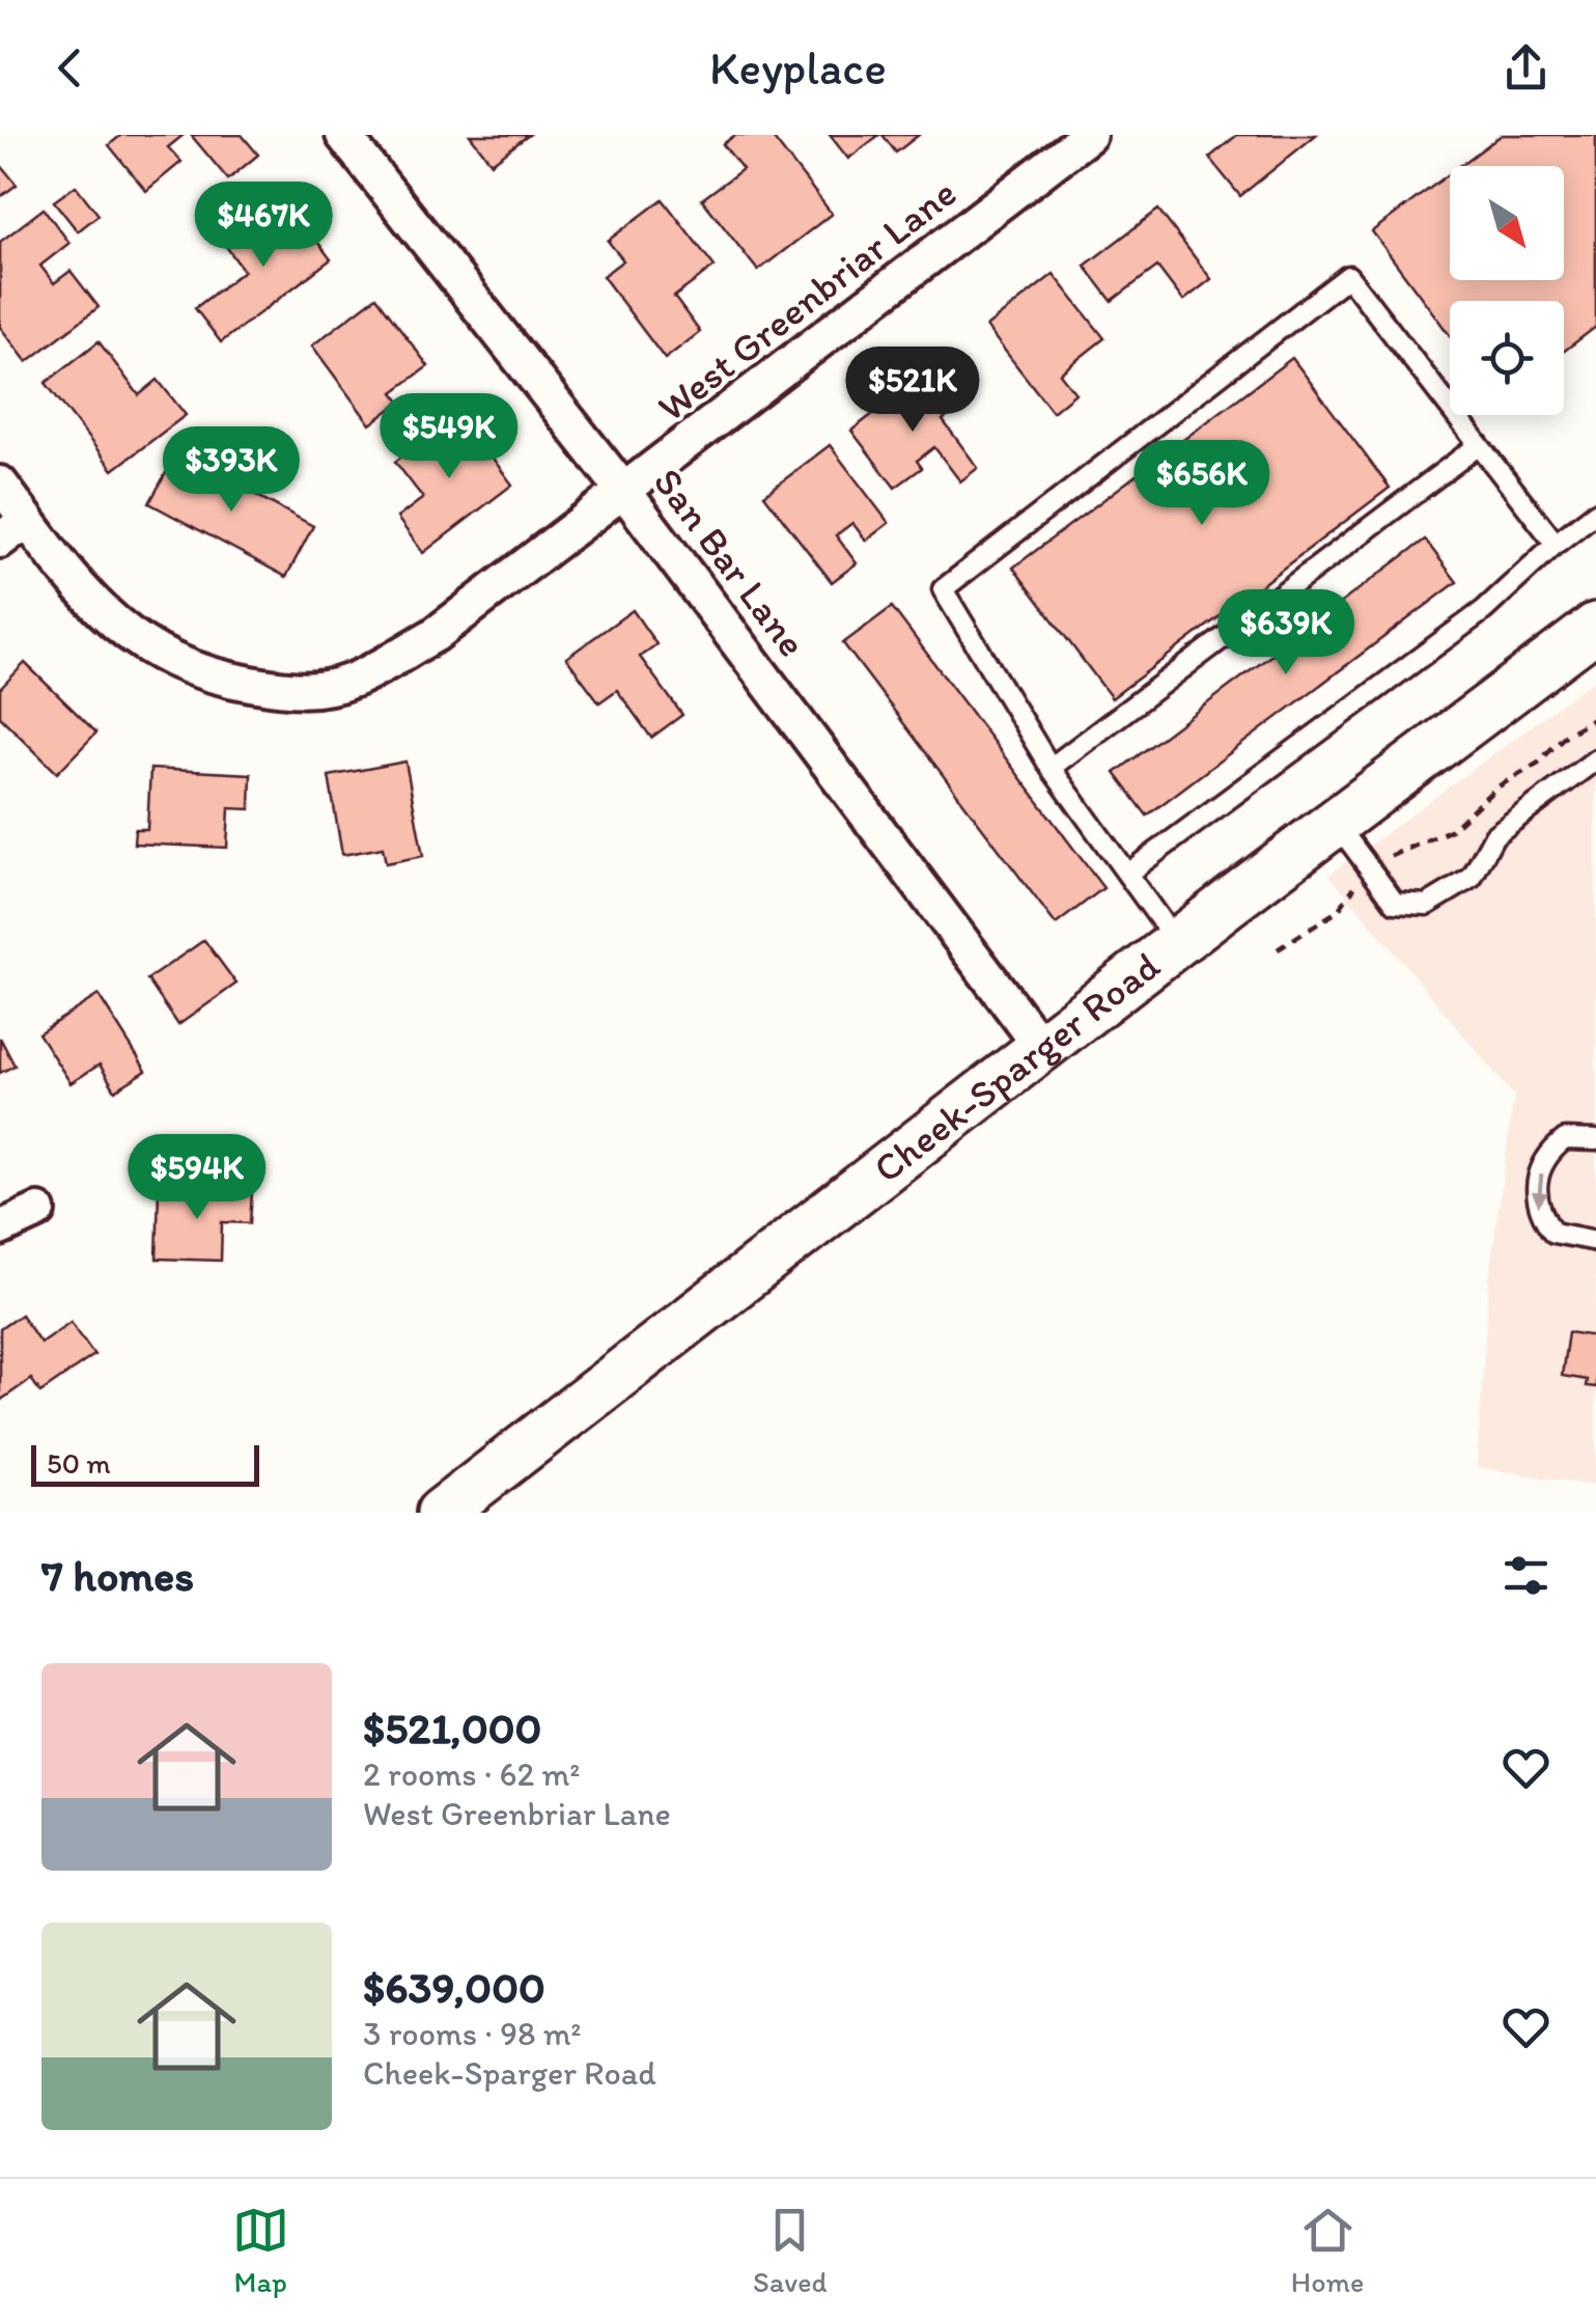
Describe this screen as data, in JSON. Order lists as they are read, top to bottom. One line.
{"streets":{"main road":["Cheek-Sparger Road"],"street":["West Greenbriar Lane","San Bar Lane"]},"crossings":[["West Greenbriar Lane","San Bar Lane"],["San Bar Lane","Cheek-Sparger Road"]],"scale_bar":"50 m","north":"bottom right","page":{"header":"Keyplace","price":["$467K","$521K","$549K","$393K","$656K","$639K","$594K"],"scale":"50 m","heading":"7 homes","list":[{"name":"$521,000","note":"2 rooms · 62 m² · West Greenbriar Lane"},{"name":"$639,000","note":"3 rooms · 98 m² · Cheek-Sparger Road"}],"tabs":["Map","Saved","Home"]}}
